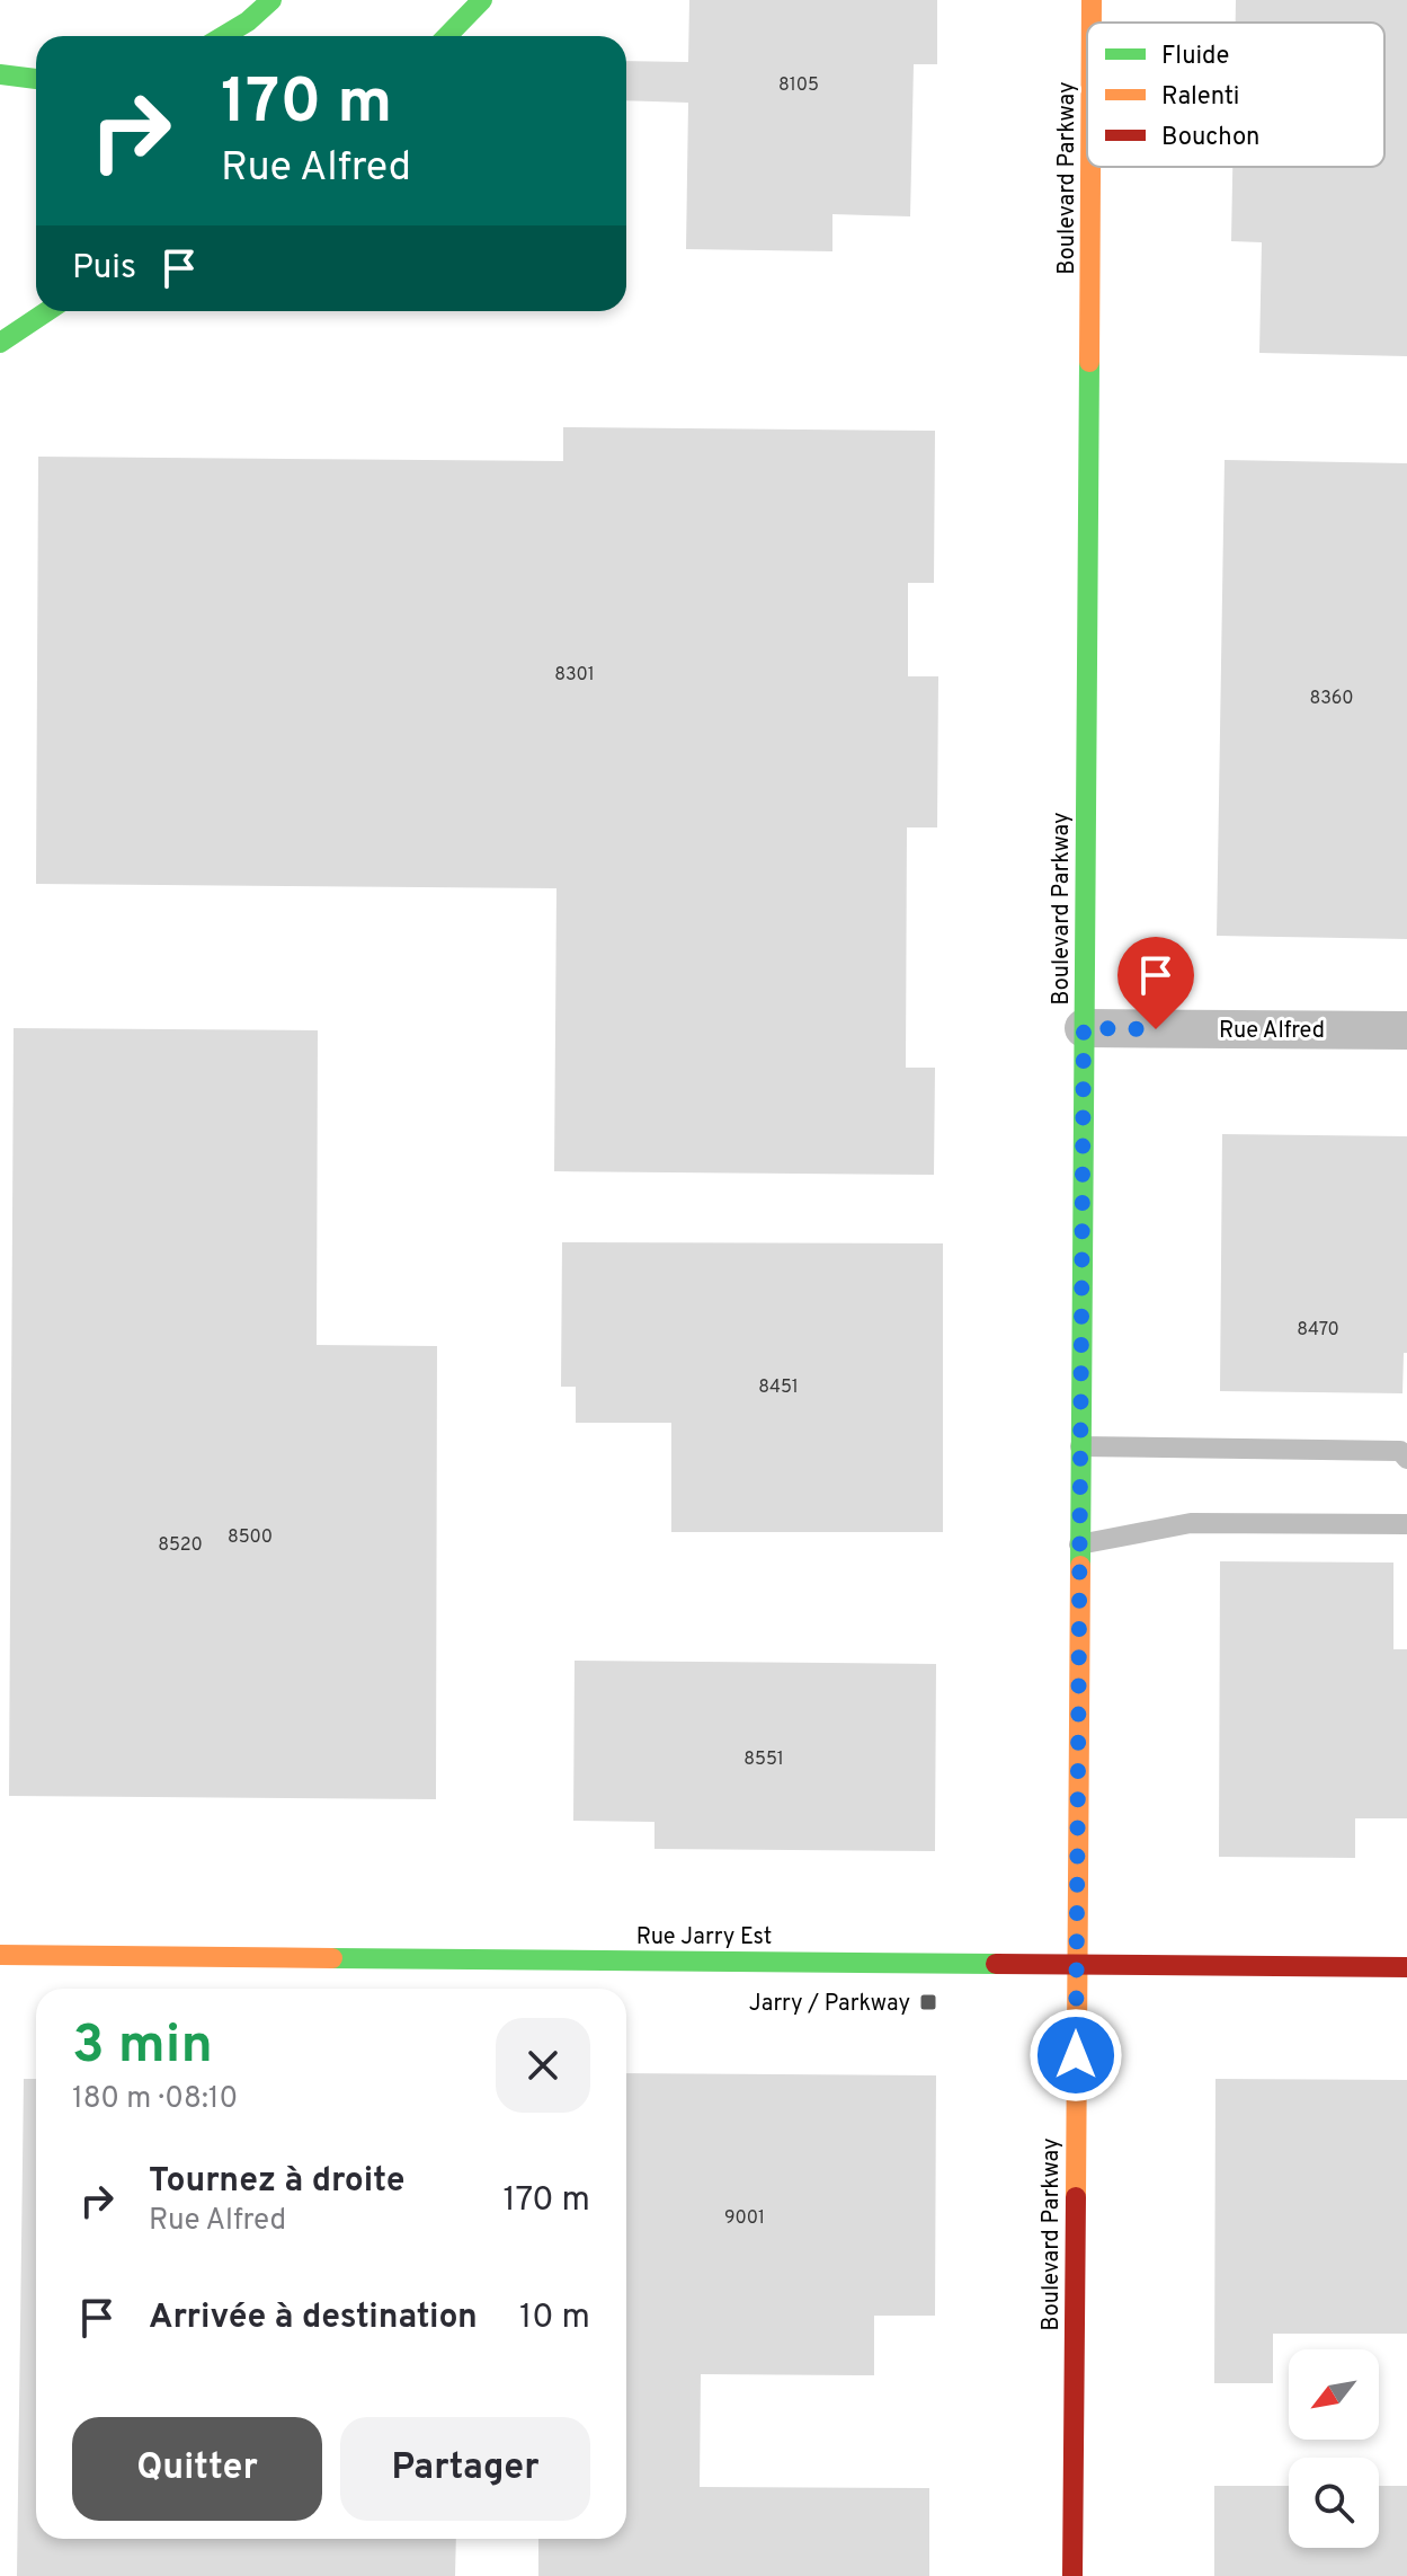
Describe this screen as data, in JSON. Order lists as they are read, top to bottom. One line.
{"streets":{"street":["Boulevard Parkway","Rue Alfred","Rue Jarry Est"]},"crossings":[["Boulevard Parkway","Rue Alfred"],["Boulevard Parkway","Rue Jarry Est"]],"places":{"transit":["Jarry / Parkway"]},"house_numbers":["8105","8301","8360","8470","8451","8500","8520","8551","9001"],"legend":["Fluide","Ralenti","Bouchon"],"north":"bottom left","page":{"turn":["170 m","Rue Alfred"],"then":"Puis","heading":["3 min","180 m · 08:10"],"list":[{"name":"Tournez à droite","note":"Rue Alfred","value":"170 m"},{"name":"Arrivée à destination","value":"10 m"}],"buttons":["Quitter","Partager"]}}
